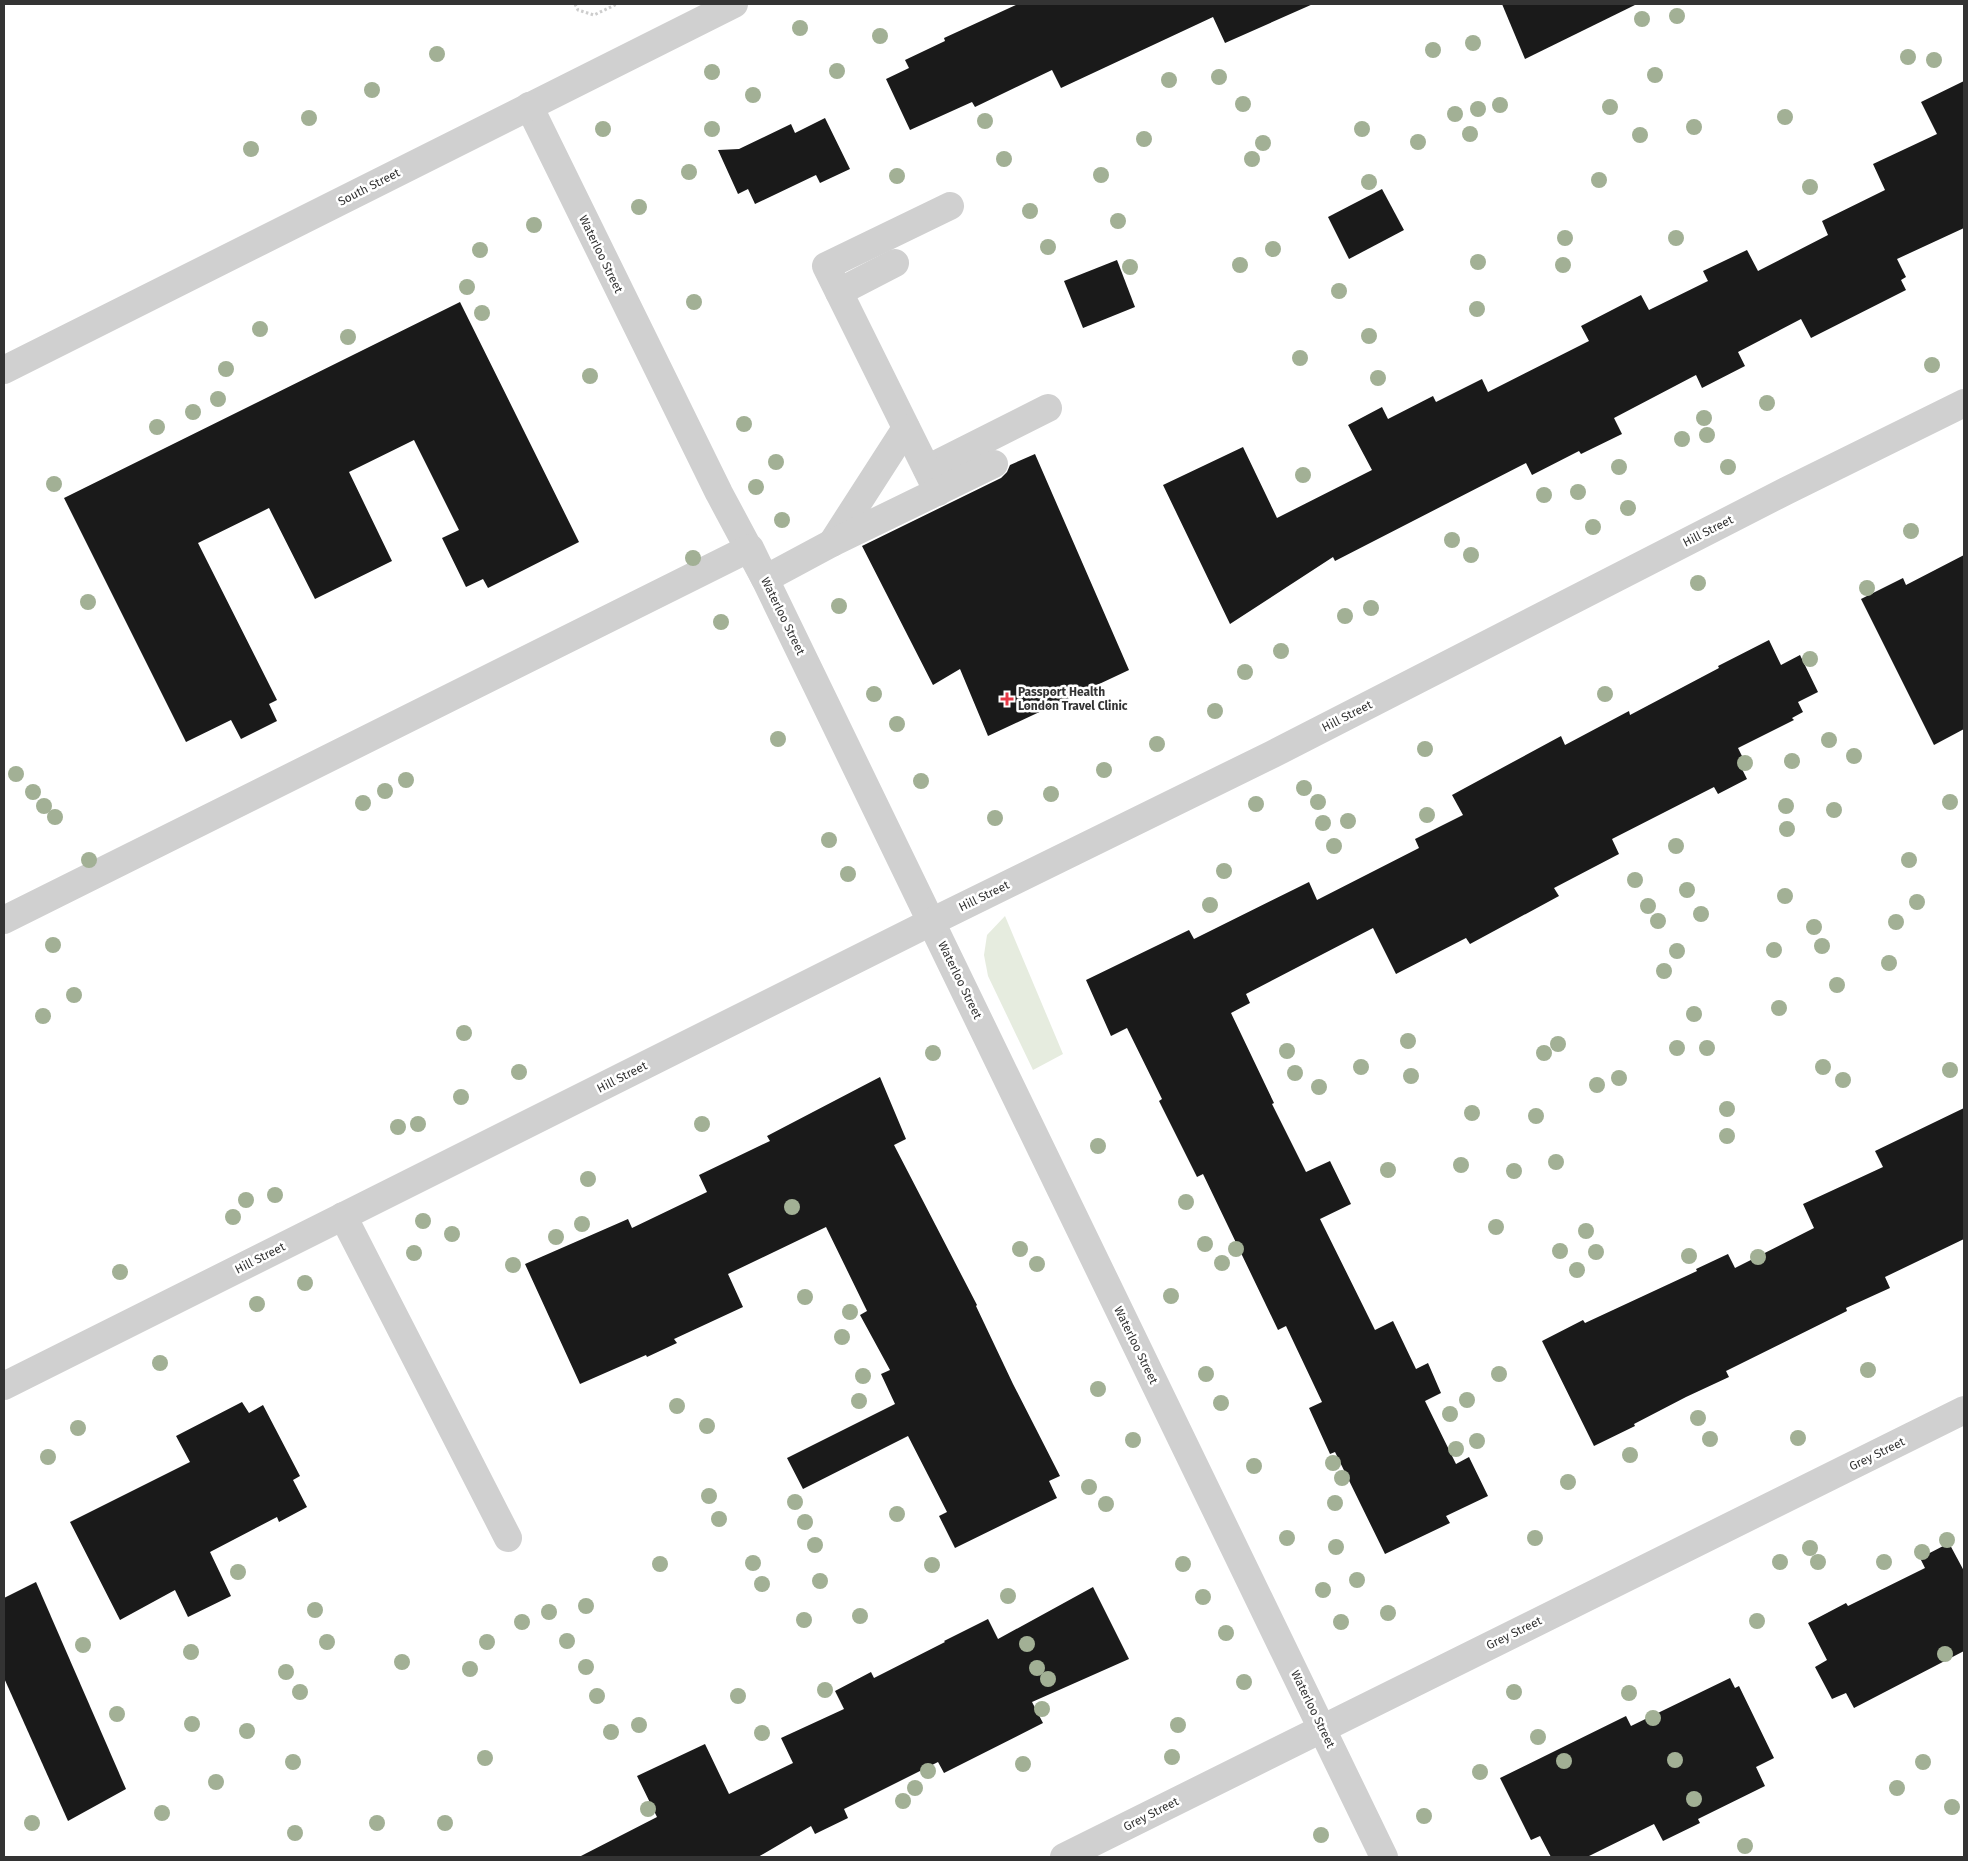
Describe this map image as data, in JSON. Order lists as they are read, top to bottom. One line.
{"streets":{"street":["South Street","Waterloo Street","Hill Street","Grey Street"]},"crossings":[["South Street","Waterloo Street"],["Waterloo Street","Hill Street"],["Waterloo Street","Grey Street"]],"places":{"health":["Passport Health London Travel Clinic"]}}
